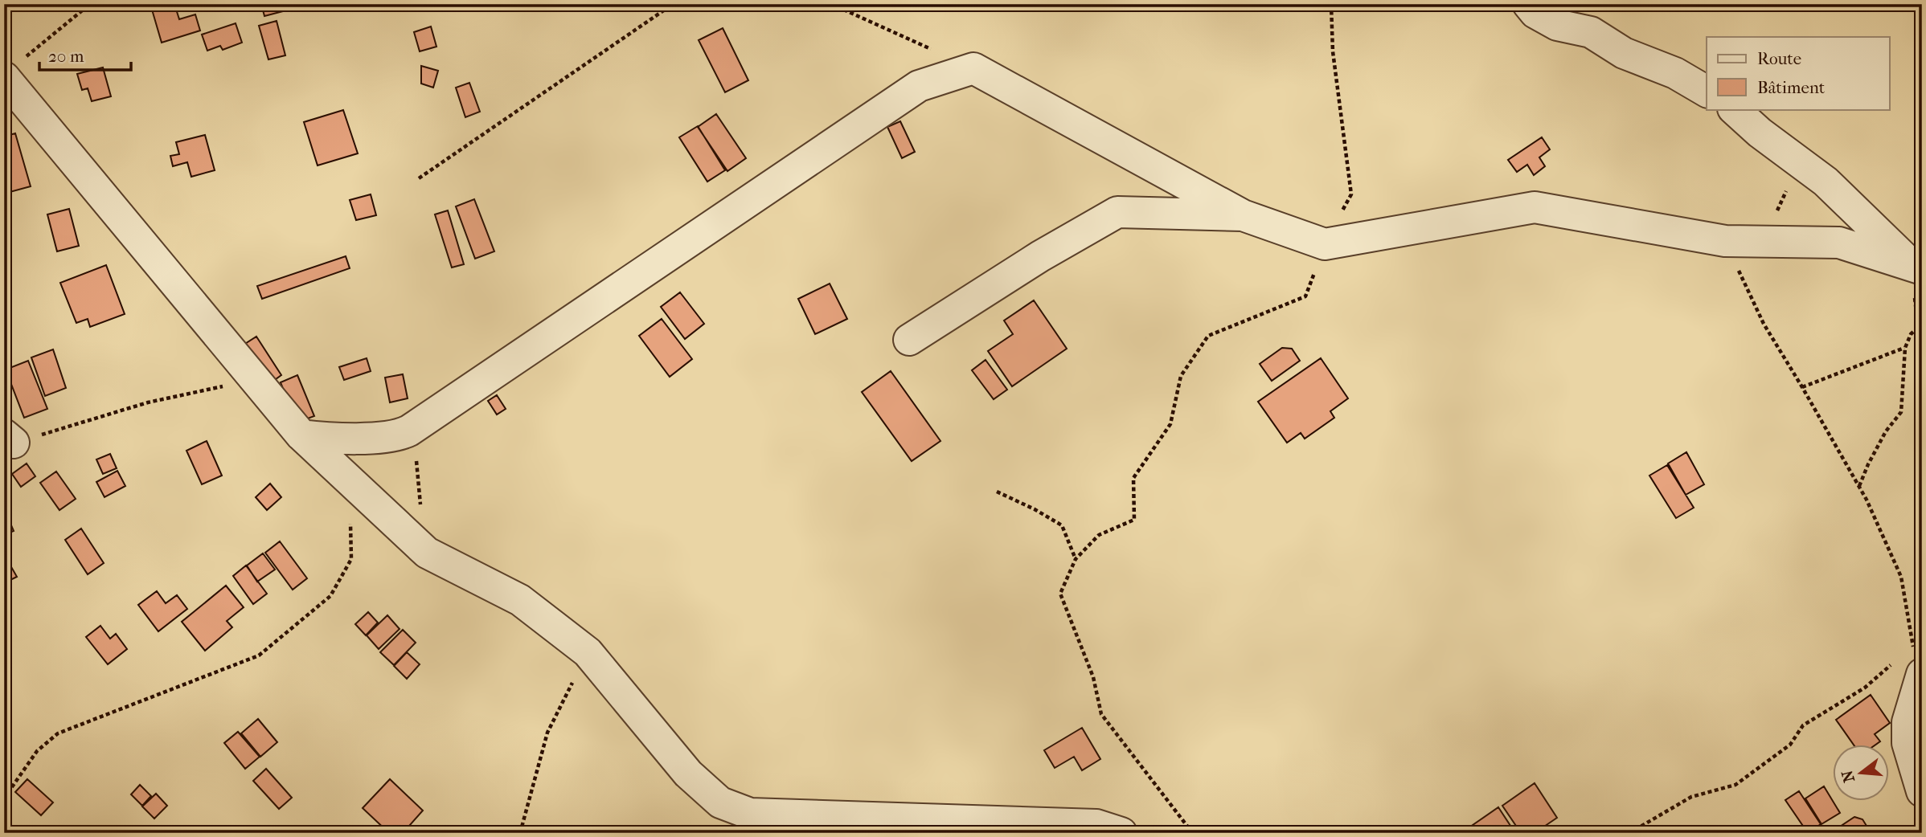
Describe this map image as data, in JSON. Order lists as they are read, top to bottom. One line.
{"legend":["Route","Bâtiment"],"scale_bar":"20 m","north":"left"}
